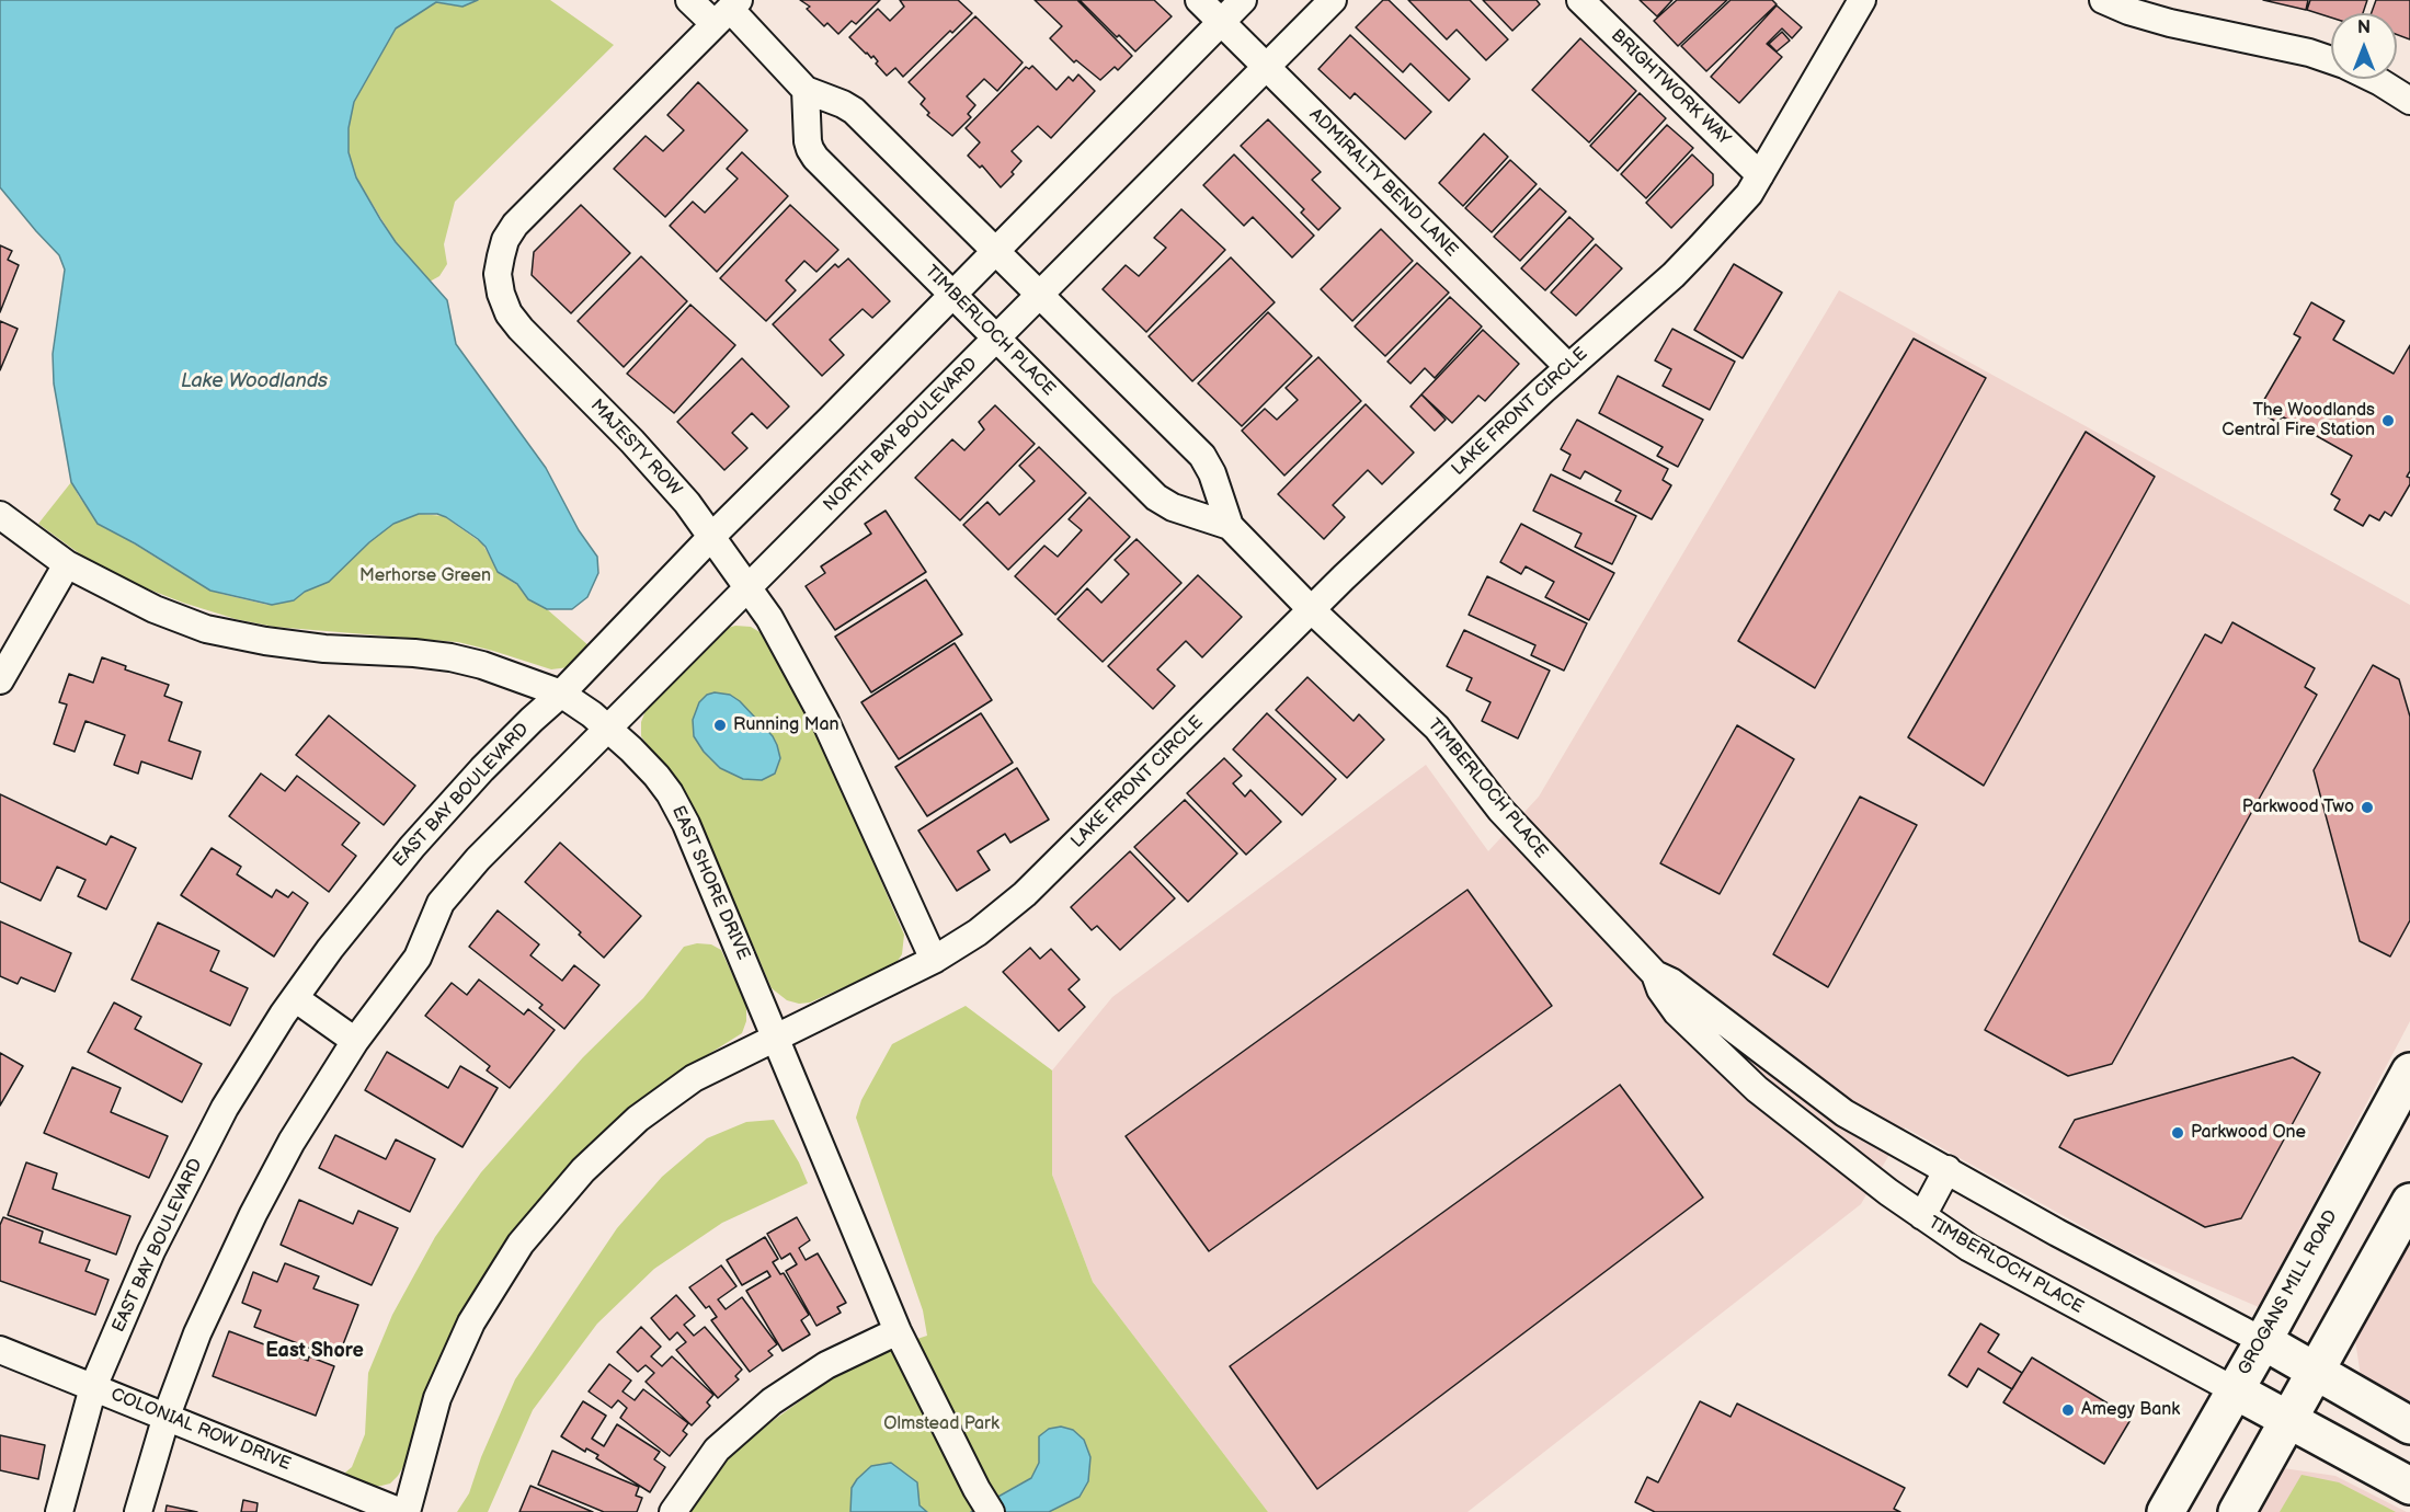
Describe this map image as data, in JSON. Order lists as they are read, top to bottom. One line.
{"streets":{"main road":["TIMBERLOCH PLACE","GROGANS MILL ROAD"],"street":["BRIGHTWORK WAY","ADMIRALTY BEND LANE","LAKE FRONT CIRCLE","NORTH BAY BOULEVARD","MAJESTY ROW","EAST BAY BOULEVARD","EAST SHORE DRIVE","COLONIAL ROW DRIVE"]},"crossings":[["BRIGHTWORK WAY","LAKE FRONT CIRCLE"],["ADMIRALTY BEND LANE","LAKE FRONT CIRCLE"],["ADMIRALTY BEND LANE","NORTH BAY BOULEVARD"],["TIMBERLOCH PLACE","LAKE FRONT CIRCLE"],["TIMBERLOCH PLACE","NORTH BAY BOULEVARD"],["TIMBERLOCH PLACE","MAJESTY ROW"],["TIMBERLOCH PLACE","GROGANS MILL ROAD"],["LAKE FRONT CIRCLE","MAJESTY ROW"],["LAKE FRONT CIRCLE","EAST SHORE DRIVE"],["NORTH BAY BOULEVARD","MAJESTY ROW"],["NORTH BAY BOULEVARD","EAST SHORE DRIVE"],["EAST BAY BOULEVARD","EAST SHORE DRIVE"],["EAST BAY BOULEVARD","COLONIAL ROW DRIVE"]],"districts":["East Shore"],"water":["Lake Woodlands"],"parks":["Merhorse Green","Olmstead Park"],"places":["The Woodlands Central Fire Station","Running Man","Parkwood Two","Parkwood One","Amegy Bank"],"north":"top"}
